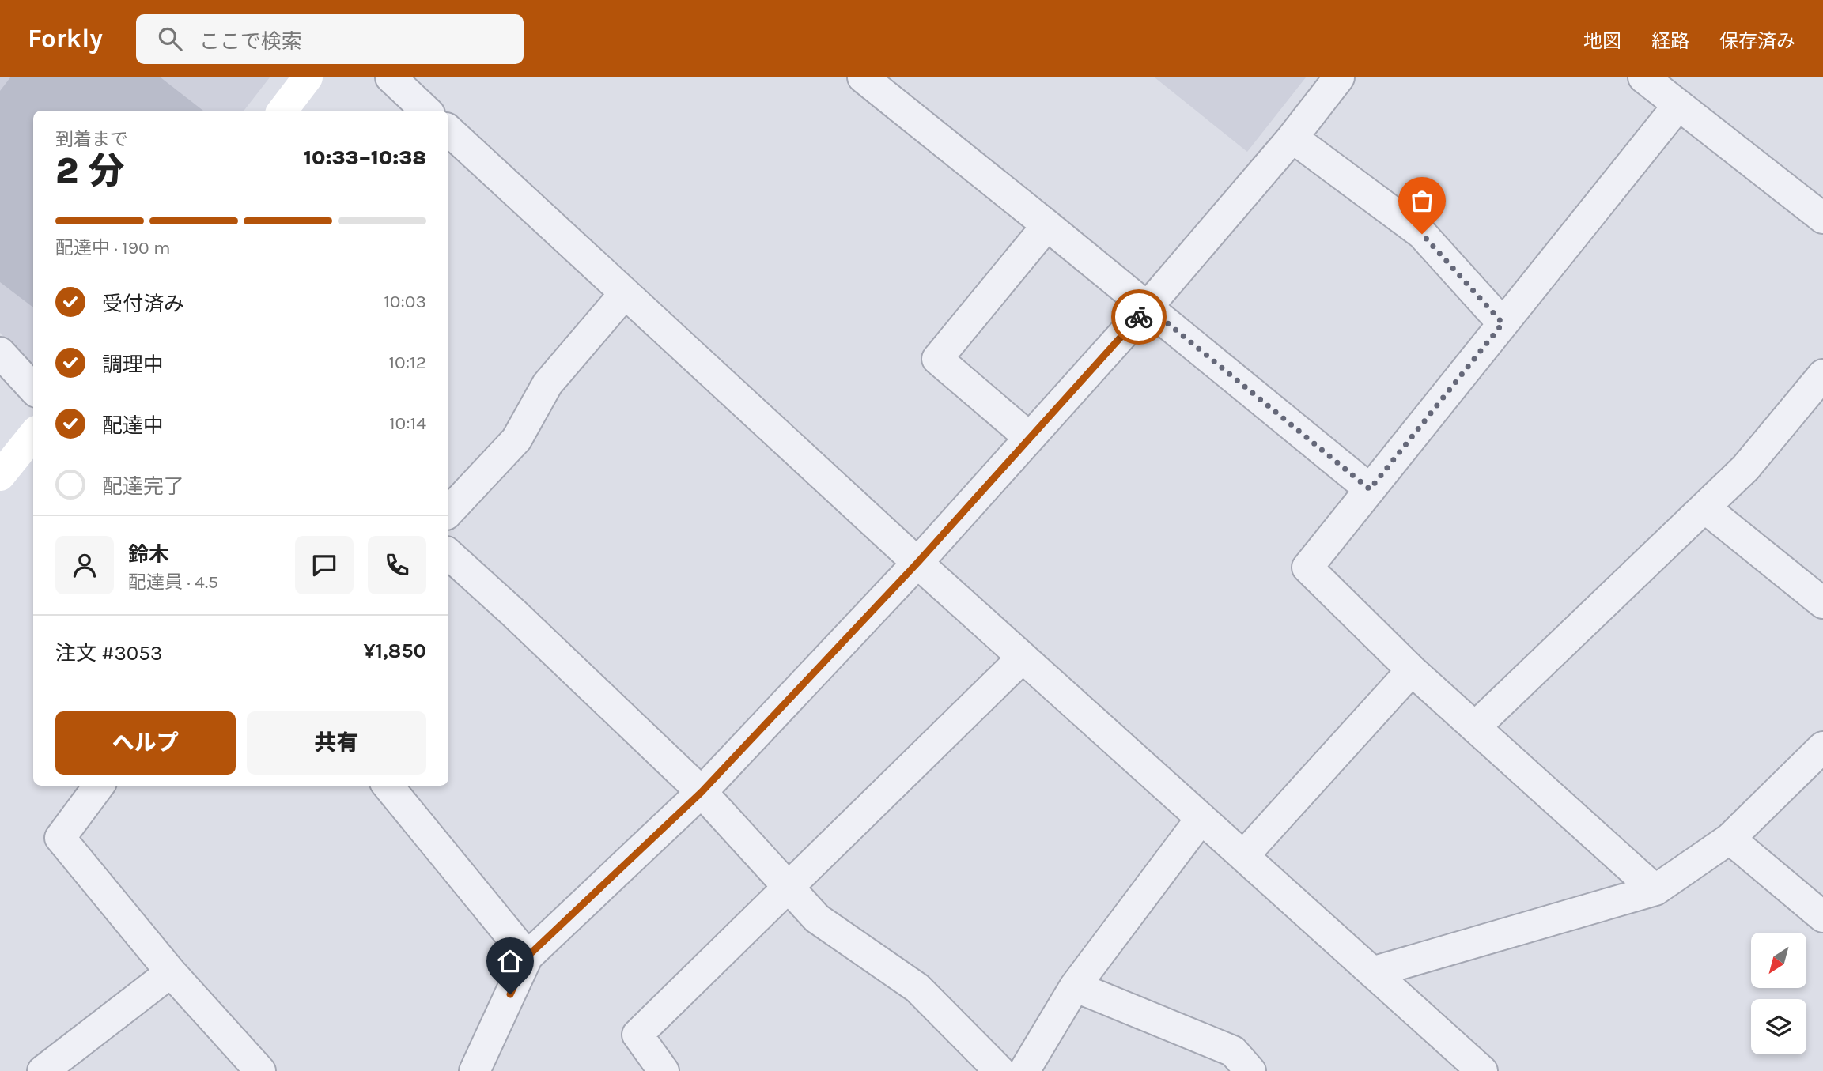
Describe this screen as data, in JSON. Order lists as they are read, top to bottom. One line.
{"north":"bottom left","page":{"header":"Forkly","search":"ここで検索","nav":["地図","経路","保存済み"],"heading":["2 分","到着まで","10:33–10:38"],"panel":["鈴木","配達員 · 4.5","注文 #3053","¥1,850"],"bar":"配達中 · 190 m","list":[["受付済み","10:03"],["調理中","10:12"],["配達中","10:14"],"配達完了"],"buttons":["ヘルプ","共有"]}}
